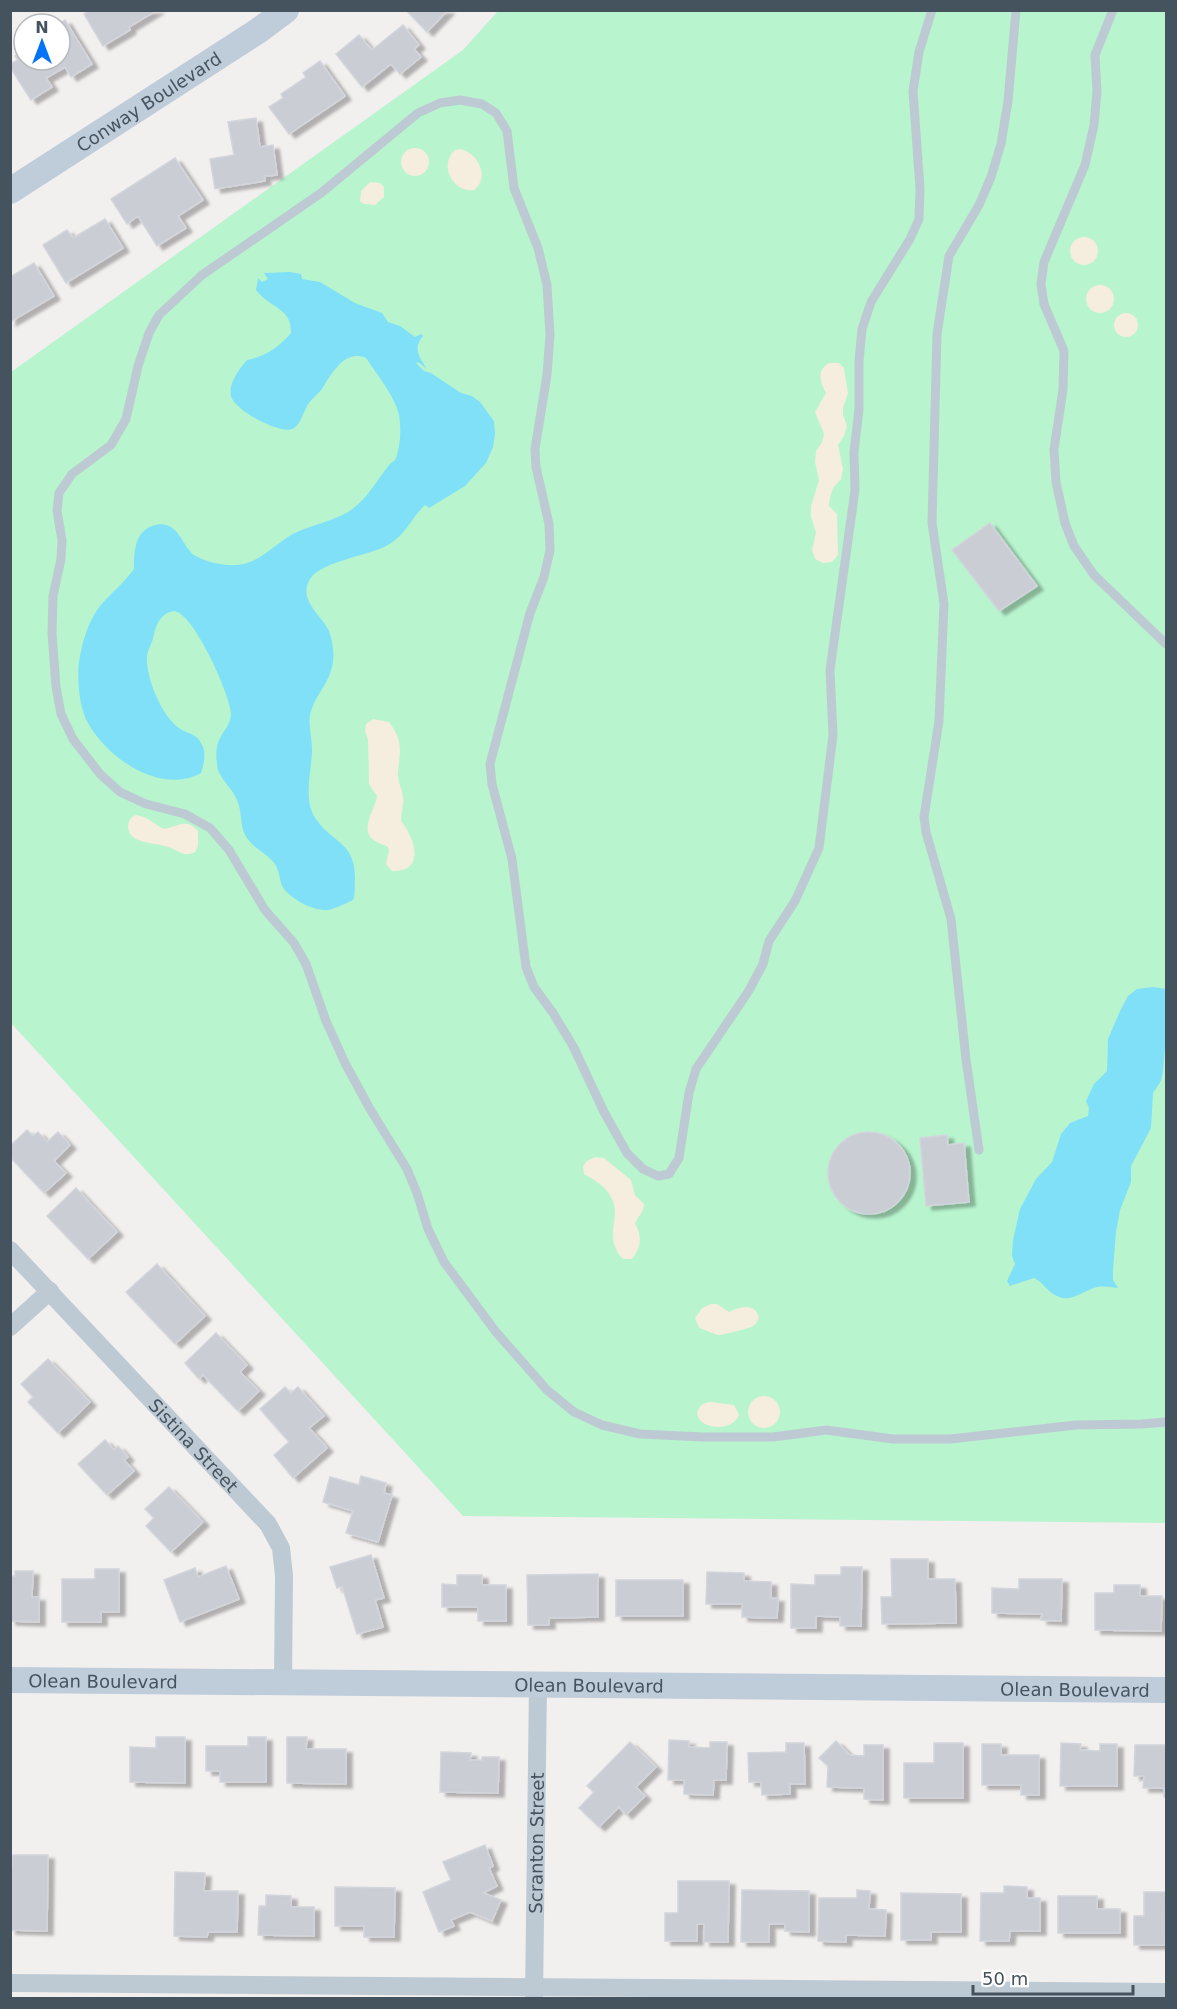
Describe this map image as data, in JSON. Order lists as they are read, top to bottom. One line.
{"streets":{"street":["Conway Boulevard","Sistina Street","Olean Boulevard","Scranton Street"]},"crossings":[["Sistina Street","Olean Boulevard"],["Olean Boulevard","Scranton Street"]],"scale_bar":"50 m","north":"top"}
